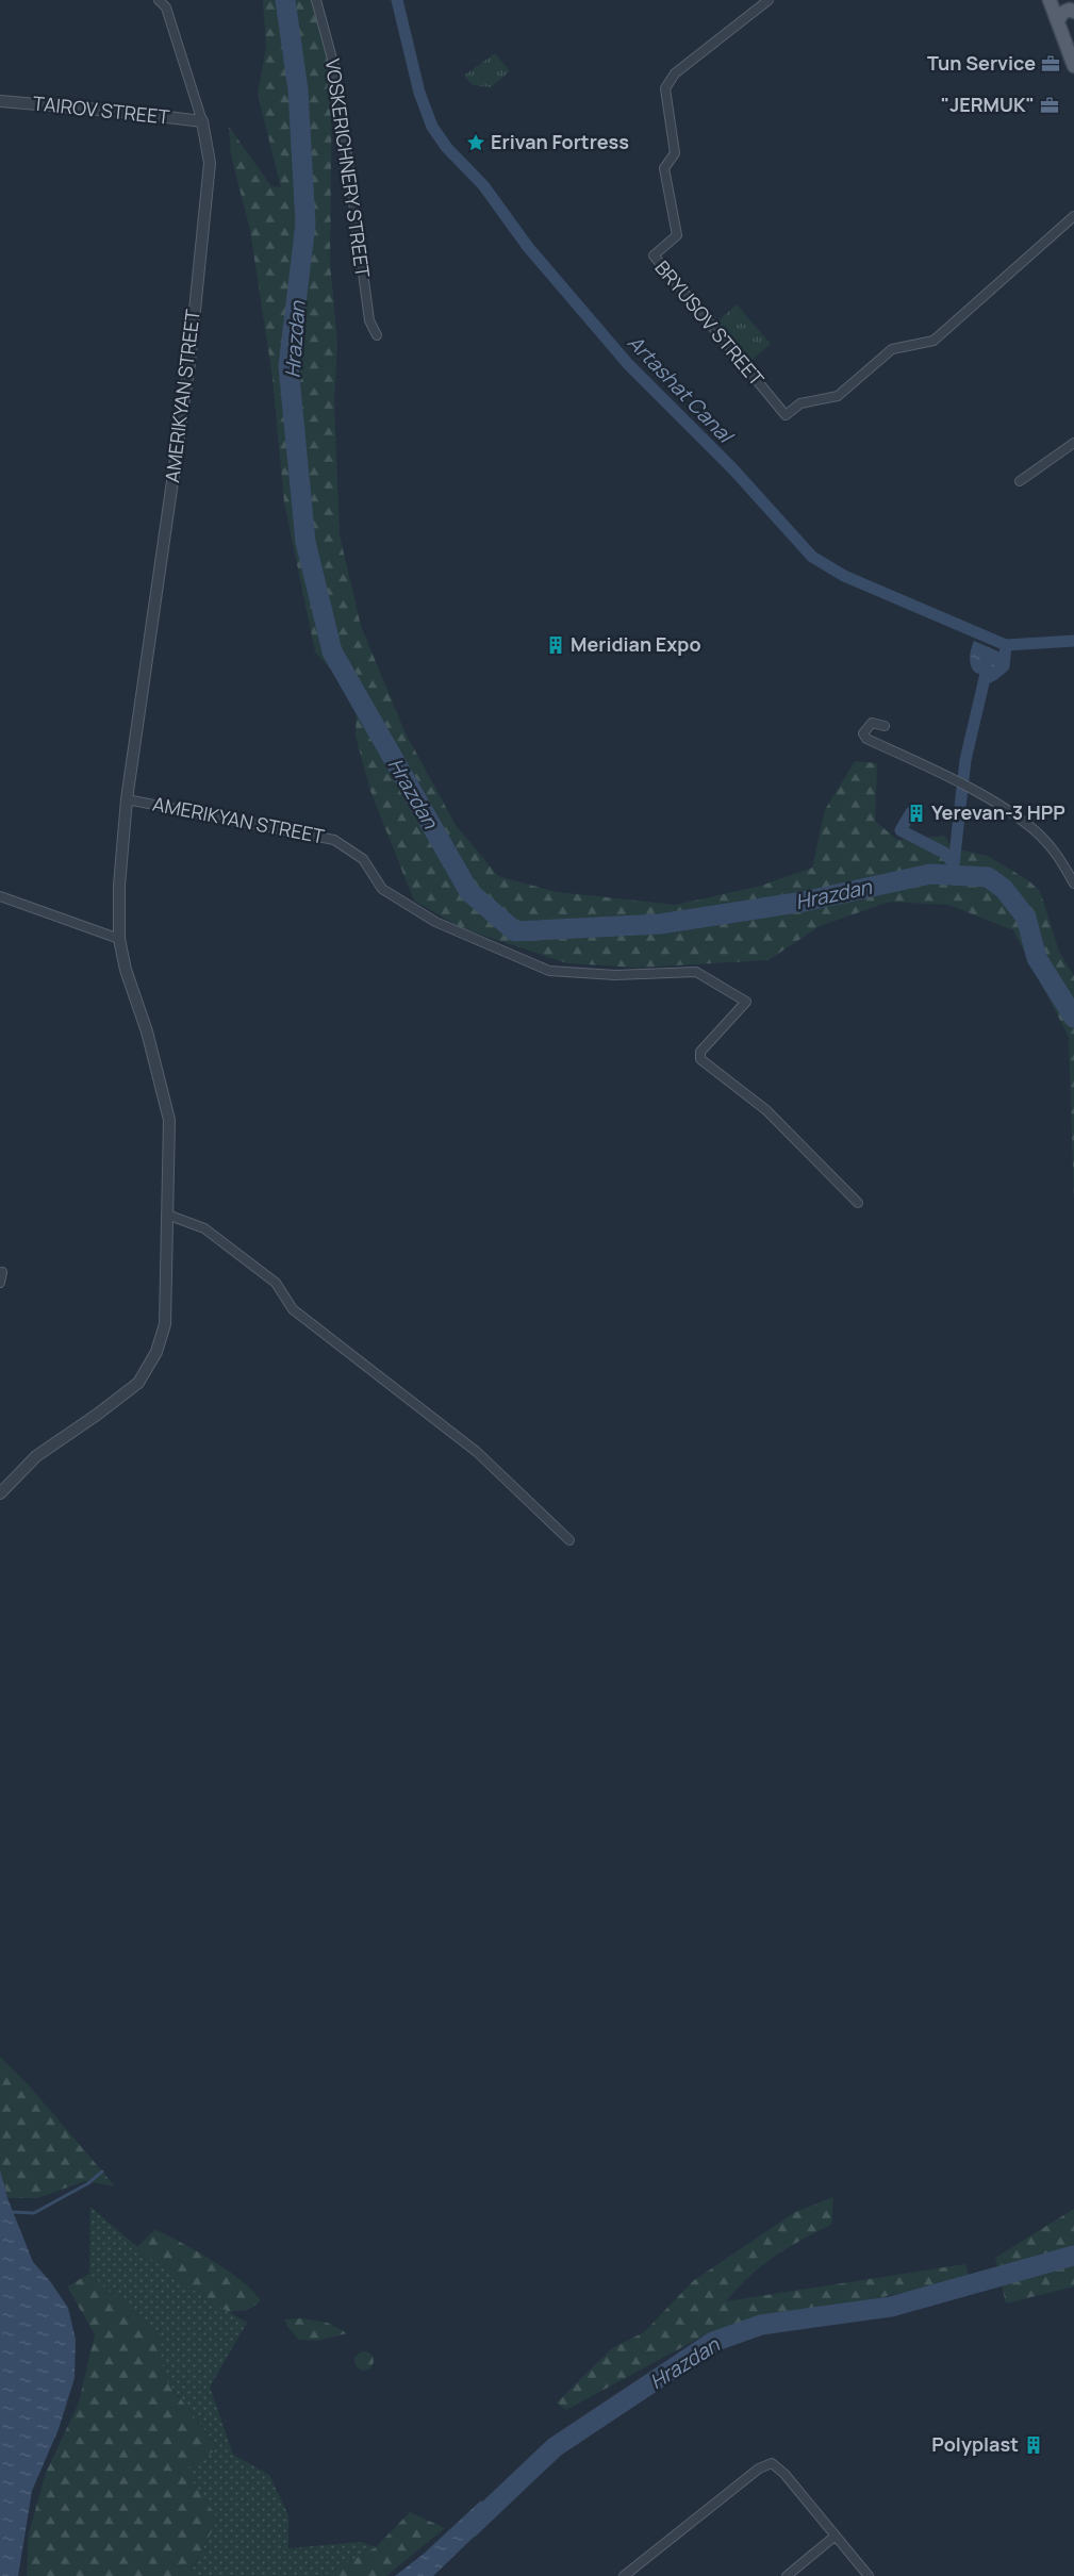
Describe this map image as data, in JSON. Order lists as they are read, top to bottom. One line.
{"streets":{"street":["TAIROV STREET","VOSKERICHNERY STREET","BRYUSOV STREET","AMERIKYAN STREET"]},"crossings":[["TAIROV STREET","AMERIKYAN STREET"]],"water":["Hrazdan","Artashat Canal"],"places":{"office":["Tun Service","\"JERMUK\""],"place":["Erivan Fortress"],"building":["Meridian Expo","Yerevan-3 HPP","Polyplast"]}}
